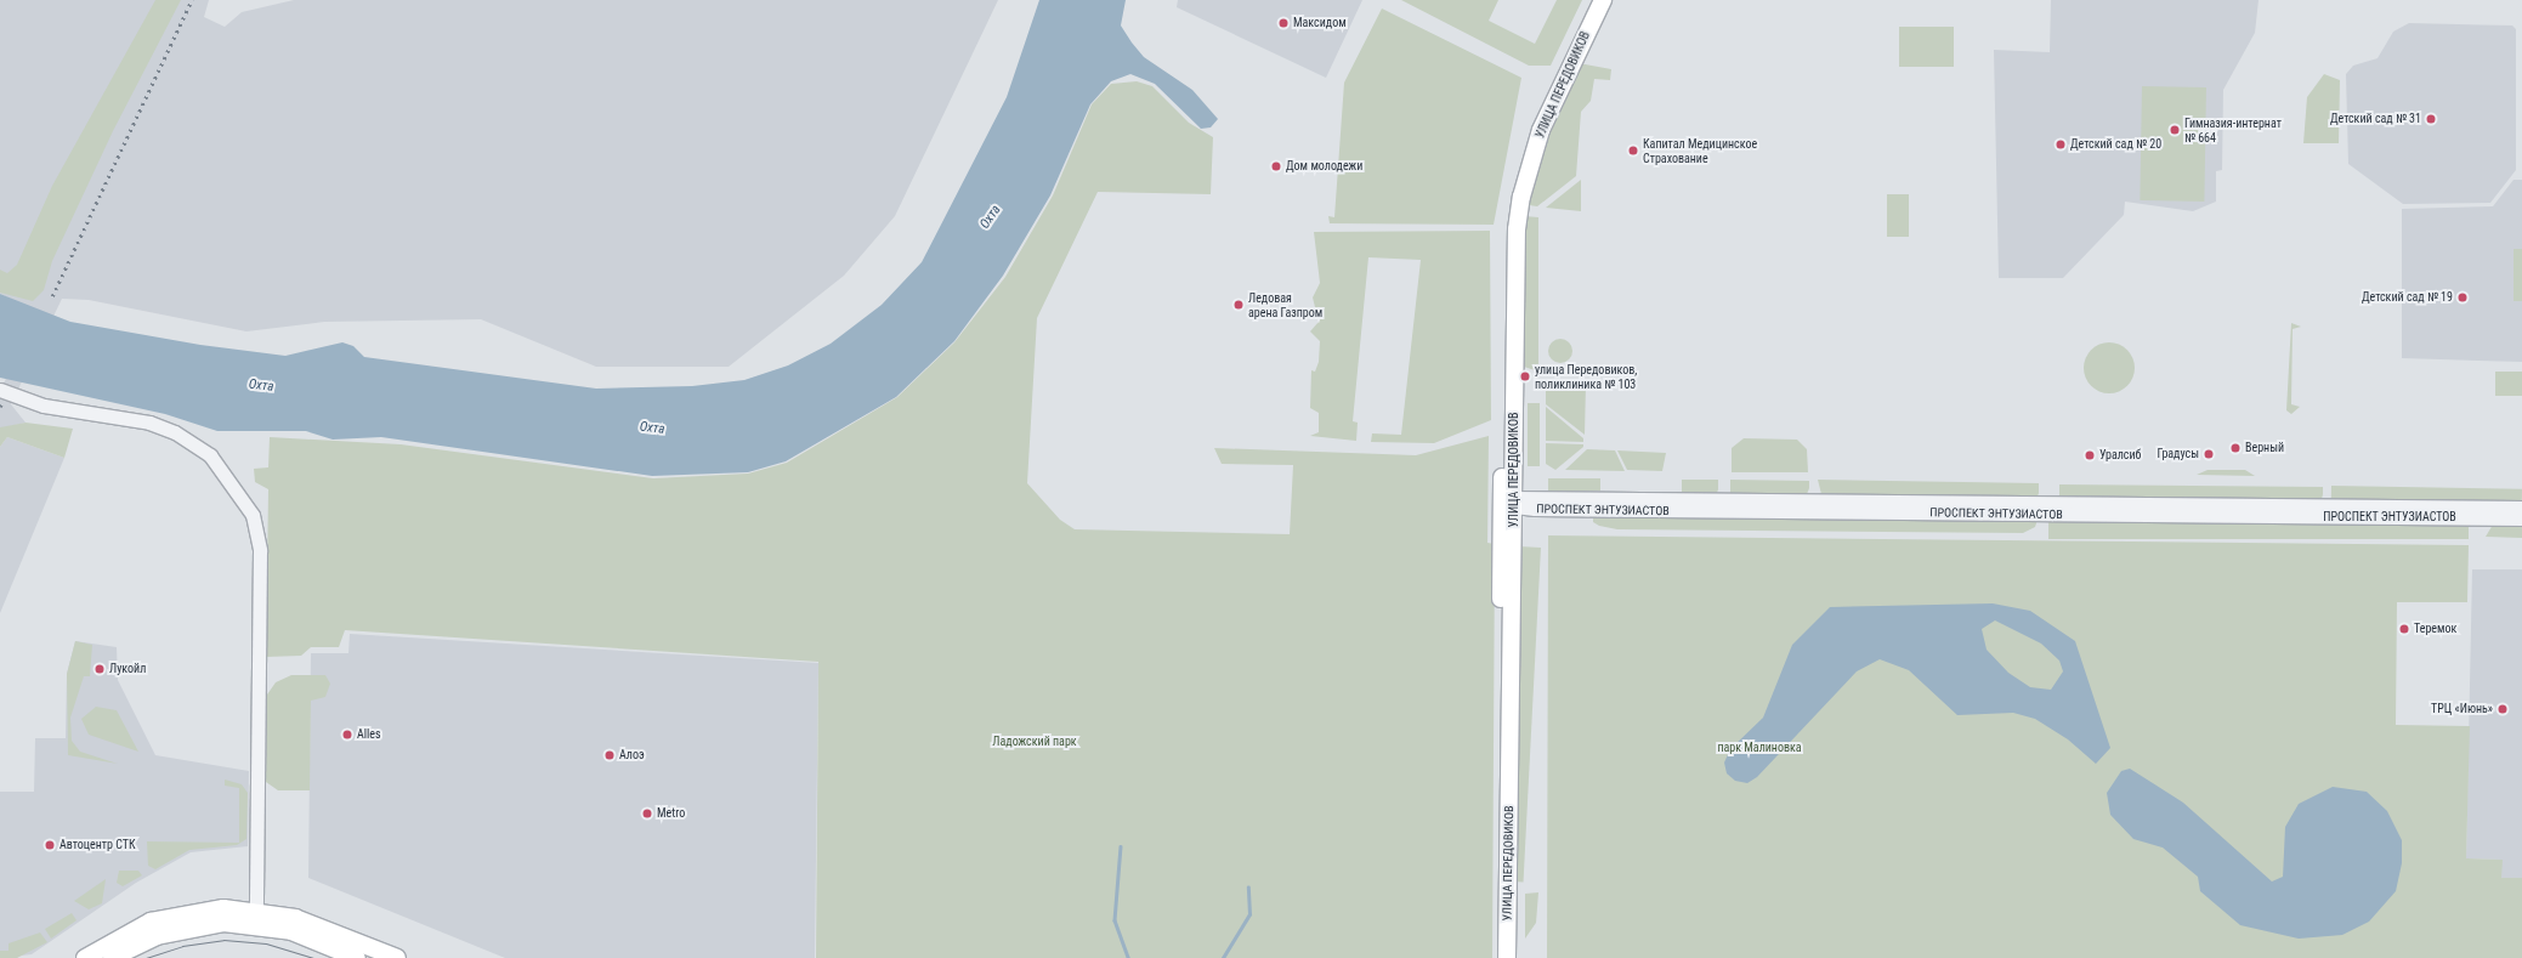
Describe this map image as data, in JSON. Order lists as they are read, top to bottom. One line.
{"streets":{"main road":["УЛИЦА ПЕРЕДОВИКОВ"],"street":["ПРОСПЕКТ ЭНТУЗИАСТОВ"]},"crossings":[["УЛИЦА ПЕРЕДОВИКОВ","ПРОСПЕКТ ЭНТУЗИАСТОВ"]],"water":["Охта"],"parks":["Ладожский парк","парк Малиновка"],"places":["Максидом","Детский сад № 31","Гимназия-интернат № 664","Детский сад № 20","Капитал Медицинское Страхование","Дом молодежи","Детский сад № 19","Ледовая арена Газпром","улица Передовиков, поликлиника № 103","Верный","Градусы","Уралсиб","Теремок","Лукойл","ТРЦ «Июнь»","Alles","Алоэ","Metro","Автоцентр СТК"]}
